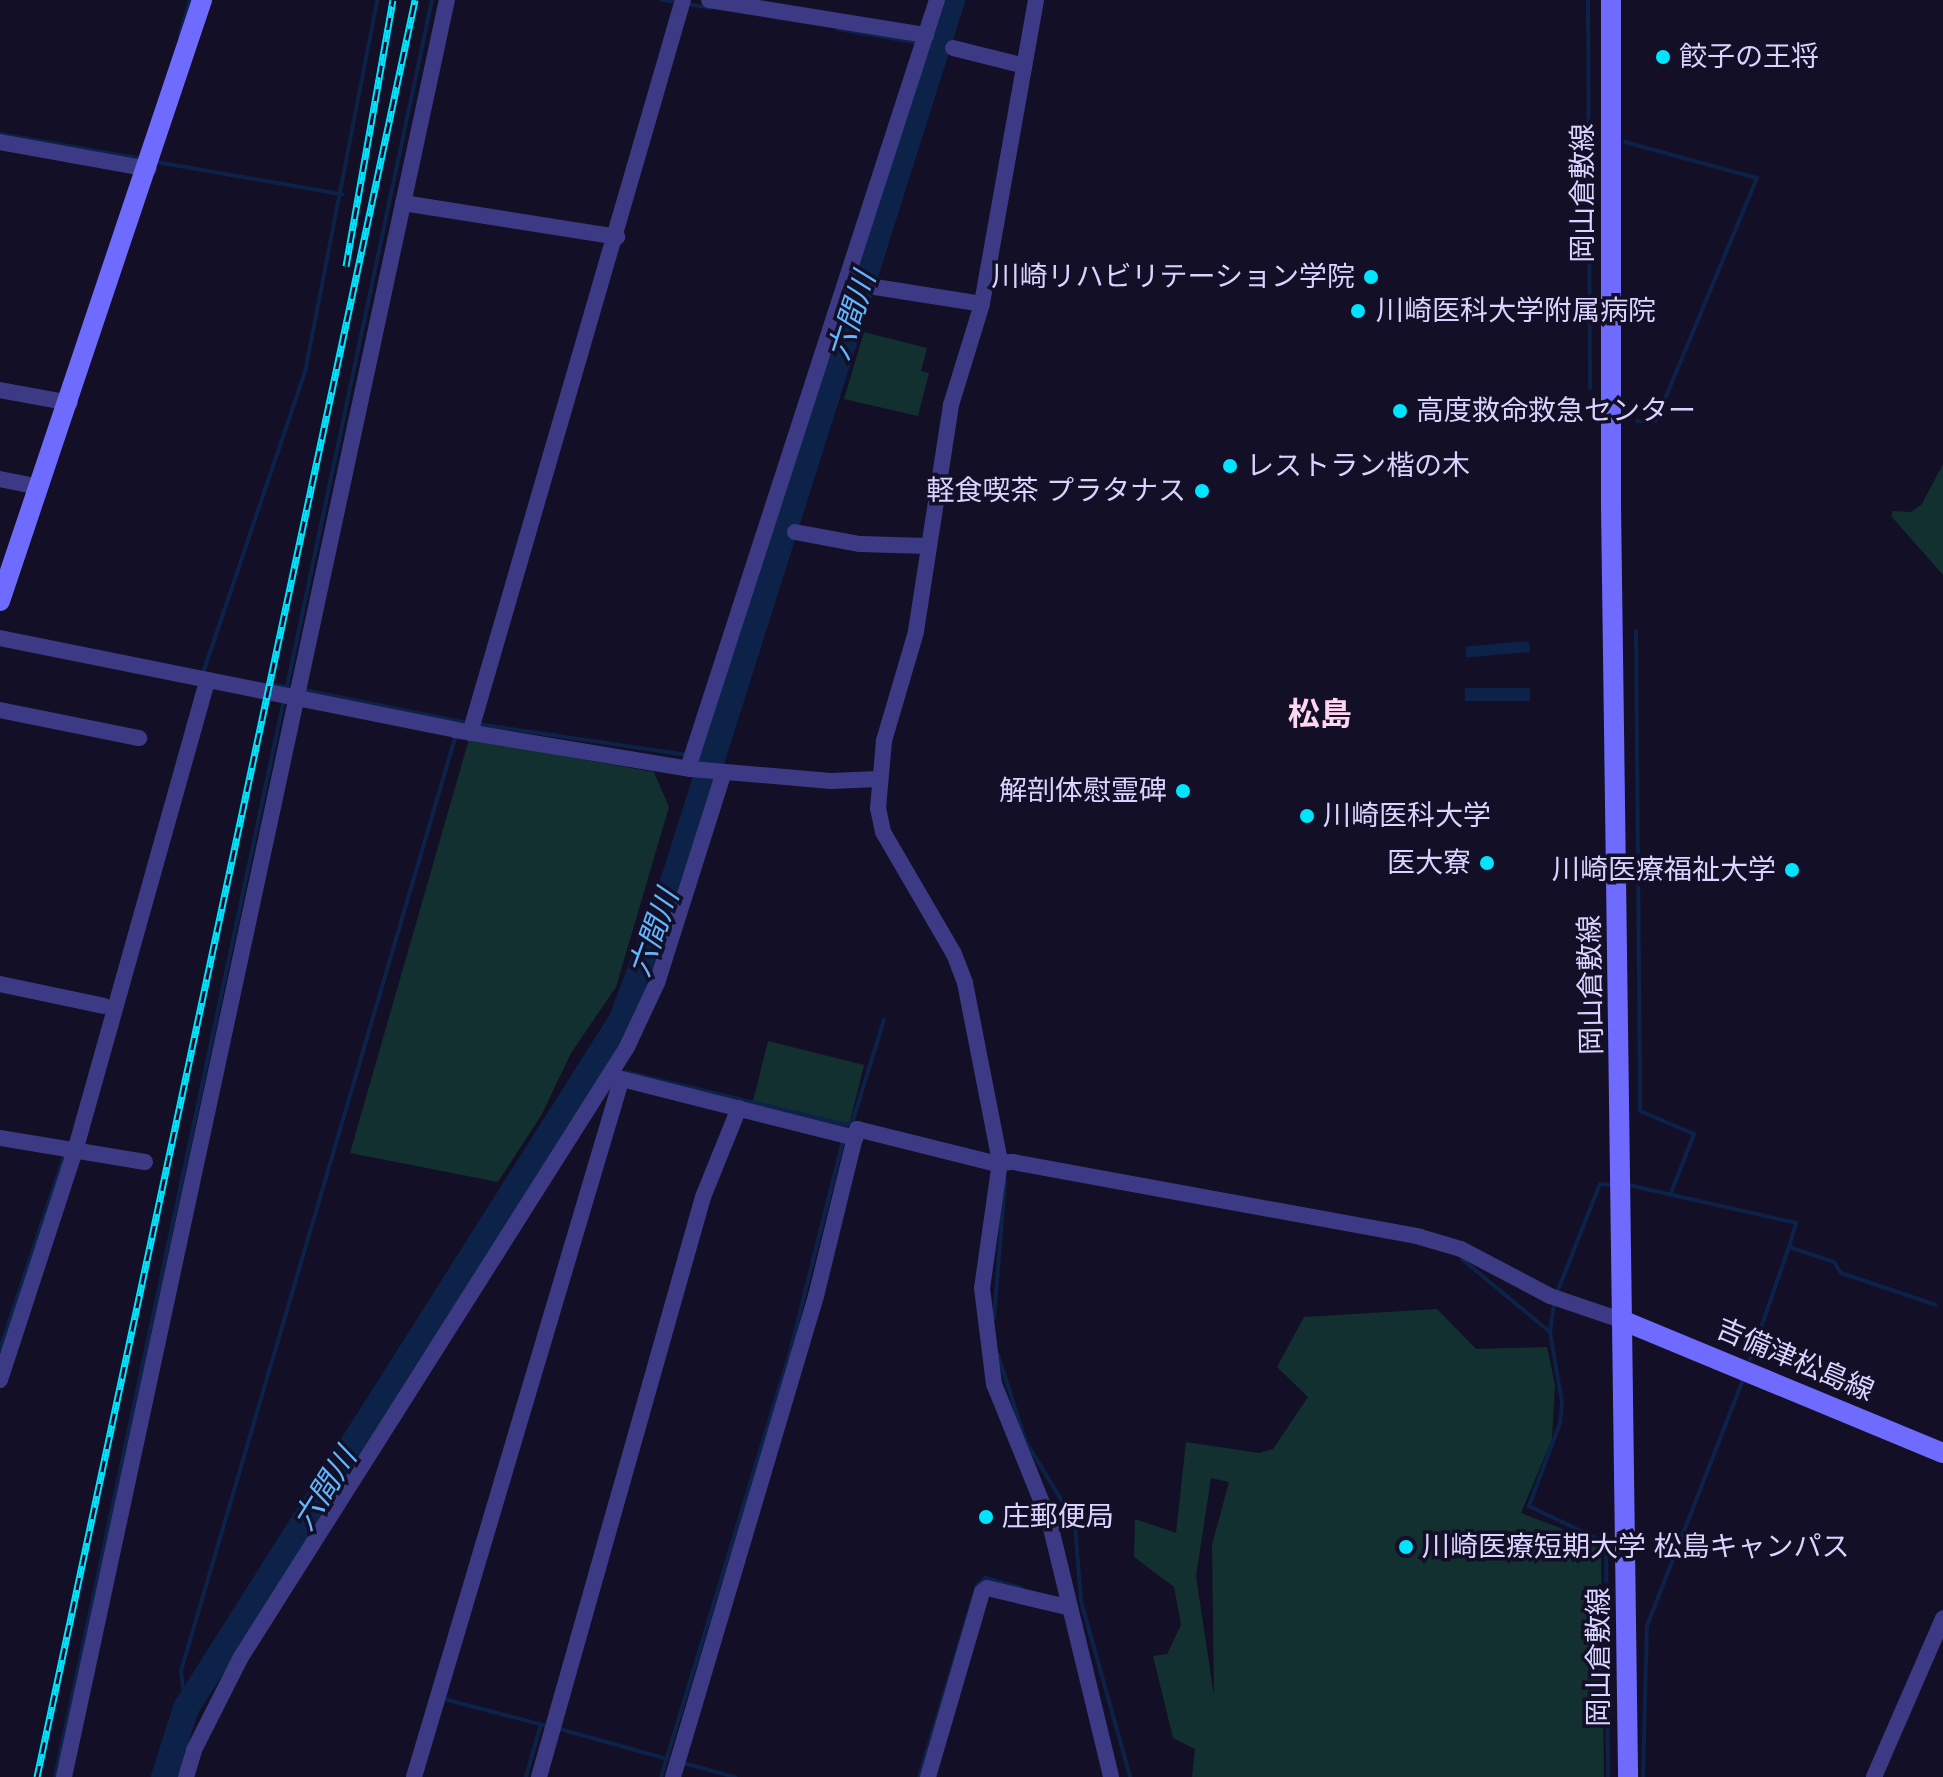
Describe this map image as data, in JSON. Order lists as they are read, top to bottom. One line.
{"streets":{"main road":["岡山倉敷線","吉備津松島線"]},"crossings":[["岡山倉敷線","吉備津松島線"]],"districts":["松島"],"water":["六間川"],"places":["餃子の王将","川崎リハビリテーション学院","川崎医科大学附属病院","高度救命救急センター","レストラン楷の木","軽食喫茶 プラタナス","解剖体慰霊碑","川崎医科大学","医大寮","川崎医療福祉大学","庄郵便局","川崎医療短期大学 松島キャンパス"]}
